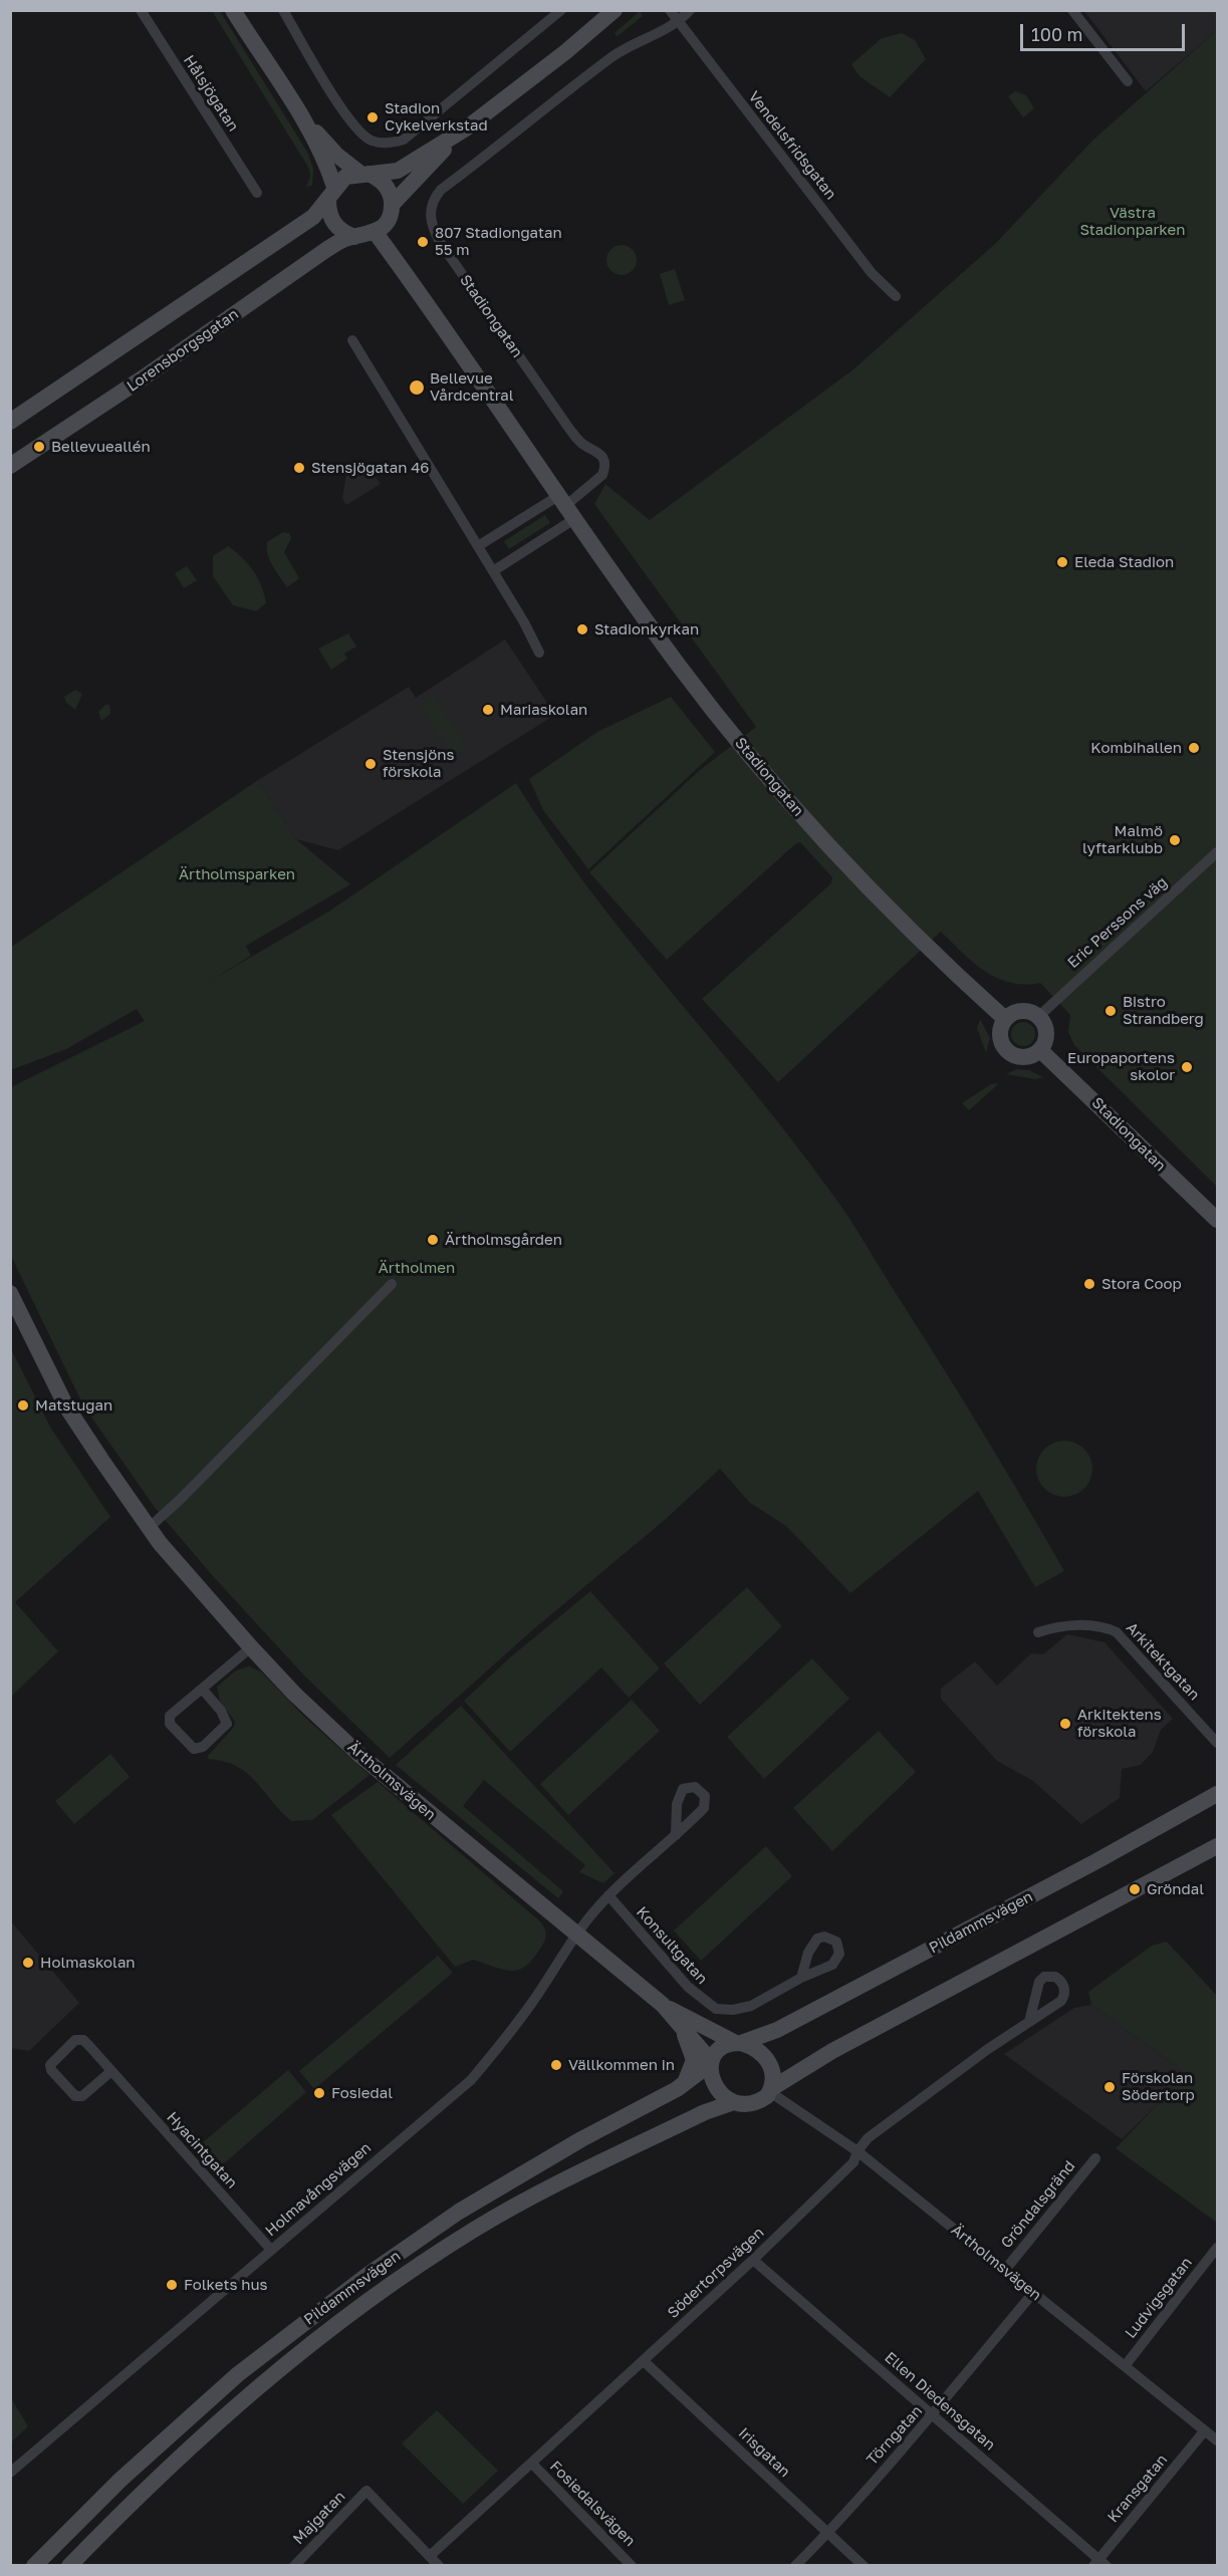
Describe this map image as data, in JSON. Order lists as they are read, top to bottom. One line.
{"streets":{"main road":["Stadiongatan","Lorensborgsgatan","Ärtholmsvägen","Pildammsvägen"],"street":["Hålsjögatan","Vendelsfridsgatan","Eric Perssons väg","Arkitektgatan","Konsultgatan","Hyacintgatan","Holmavångsvägen","Gröndalsgränd","Södertorpsvägen","Ludvigsgatan","Ellen Diedensgatan","Törngatan","Irisgatan","Kransgatan","Fosiedalsvägen","Majgatan"]},"crossings":[["Vendelsfridsgatan","Stadiongatan"],["Stadiongatan","Lorensborgsgatan"],["Stadiongatan","Eric Perssons väg"],["Ärtholmsvägen","Pildammsvägen"],["Ärtholmsvägen","Holmavångsvägen"],["Ärtholmsvägen","Gröndalsgränd"],["Ärtholmsvägen","Södertorpsvägen"],["Ärtholmsvägen","Ludvigsgatan"],["Ärtholmsvägen","Törngatan"],["Ärtholmsvägen","Kransgatan"],["Konsultgatan","Holmavångsvägen"],["Hyacintgatan","Holmavångsvägen"],["Södertorpsvägen","Ellen Diedensgatan"],["Södertorpsvägen","Irisgatan"],["Södertorpsvägen","Fosiedalsvägen"],["Södertorpsvägen","Majgatan"],["Ellen Diedensgatan","Törngatan"],["Ellen Diedensgatan","Kransgatan"],["Törngatan","Irisgatan"]],"parks":["Västra Stadionparken","Ärtholmsparken","Ärtholmen"],"places":["Stadion Cykelverkstad","807 Stadiongatan 55 m","Bellevue Vårdcentral","Bellevueallén","Stensjögatan 46","Eleda Stadion","Stadionkyrkan","Mariaskolan","Kombihallen","Stensjöns förskola","Malmö lyftarklubb","Bistro Strandberg","Europaportens skolor","Ärtholmsgården","Stora Coop","Matstugan","Arkitektens förskola","Gröndal","Holmaskolan","Vällkommen in","Förskolan Södertorp","Fosiedal","Folkets hus"],"scale_bar":"100 m"}
